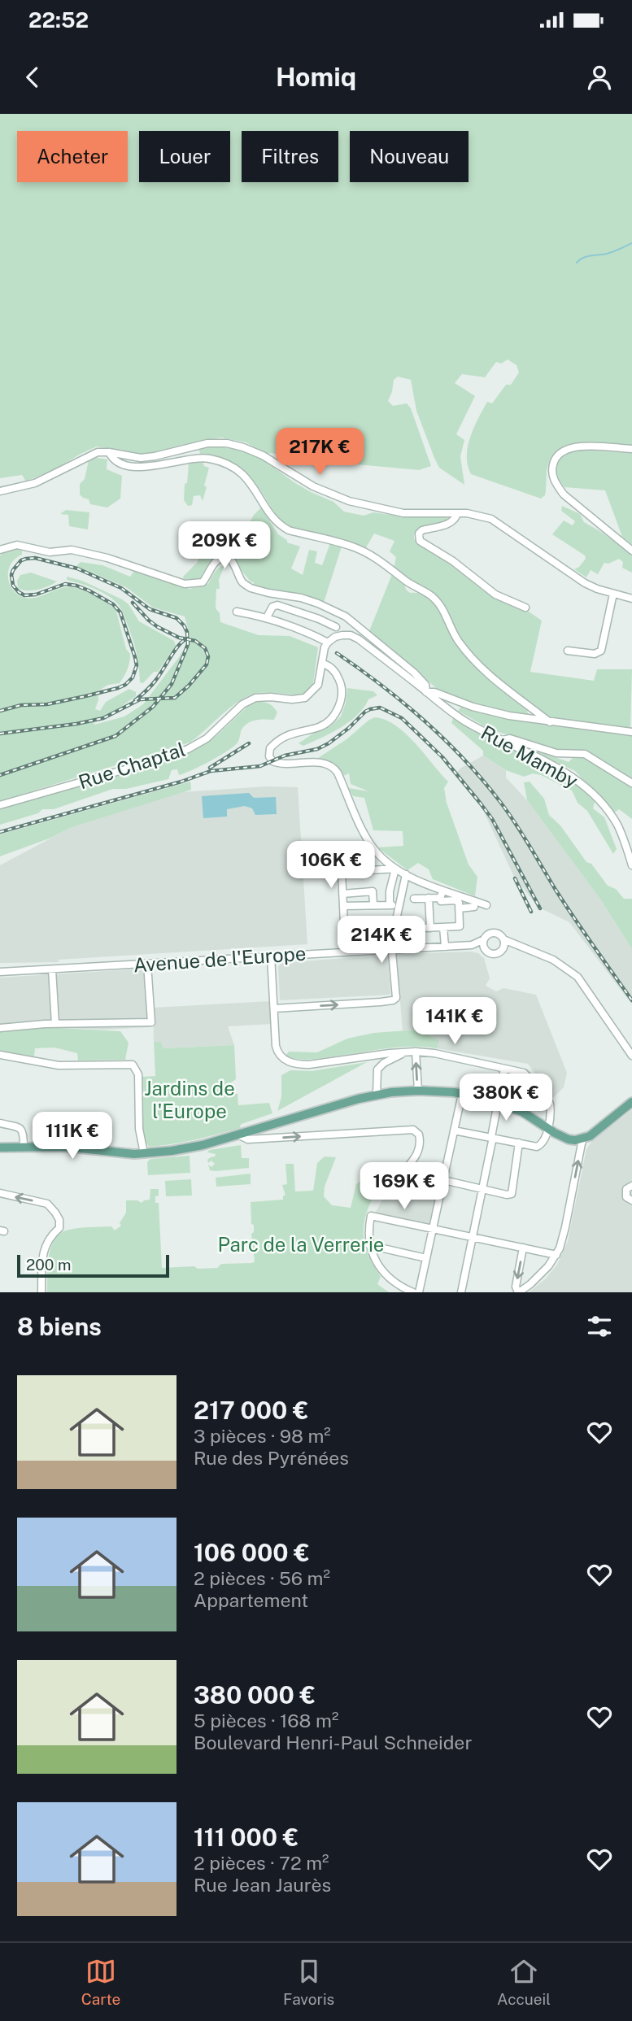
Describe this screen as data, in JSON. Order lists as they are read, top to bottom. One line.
{"streets":{"street":["Rue Mamby","Rue Chaptal","Avenue de l'Europe"]},"parks":["Jardins de l'Europe","Parc de la Verrerie"],"scale_bar":"200 m","page":{"status":"22:52","header":"Homiq","chip":["Acheter","Louer","Filtres","Nouveau"],"price":["217K €","209K €","106K €","214K €","141K €","380K €","111K €","169K €"],"scale":"200 m","heading":"8 biens","list":[{"name":"217 000 €","note":"3 pièces · 98 m² · Rue des Pyrénées"},{"name":"106 000 €","note":"2 pièces · 56 m² · Appartement"},{"name":"380 000 €","note":"5 pièces · 168 m² · Boulevard Henri-Paul Schneider"},{"name":"111 000 €","note":"2 pièces · 72 m² · Rue Jean Jaurès"}],"tabs":["Carte","Favoris","Accueil"]}}
